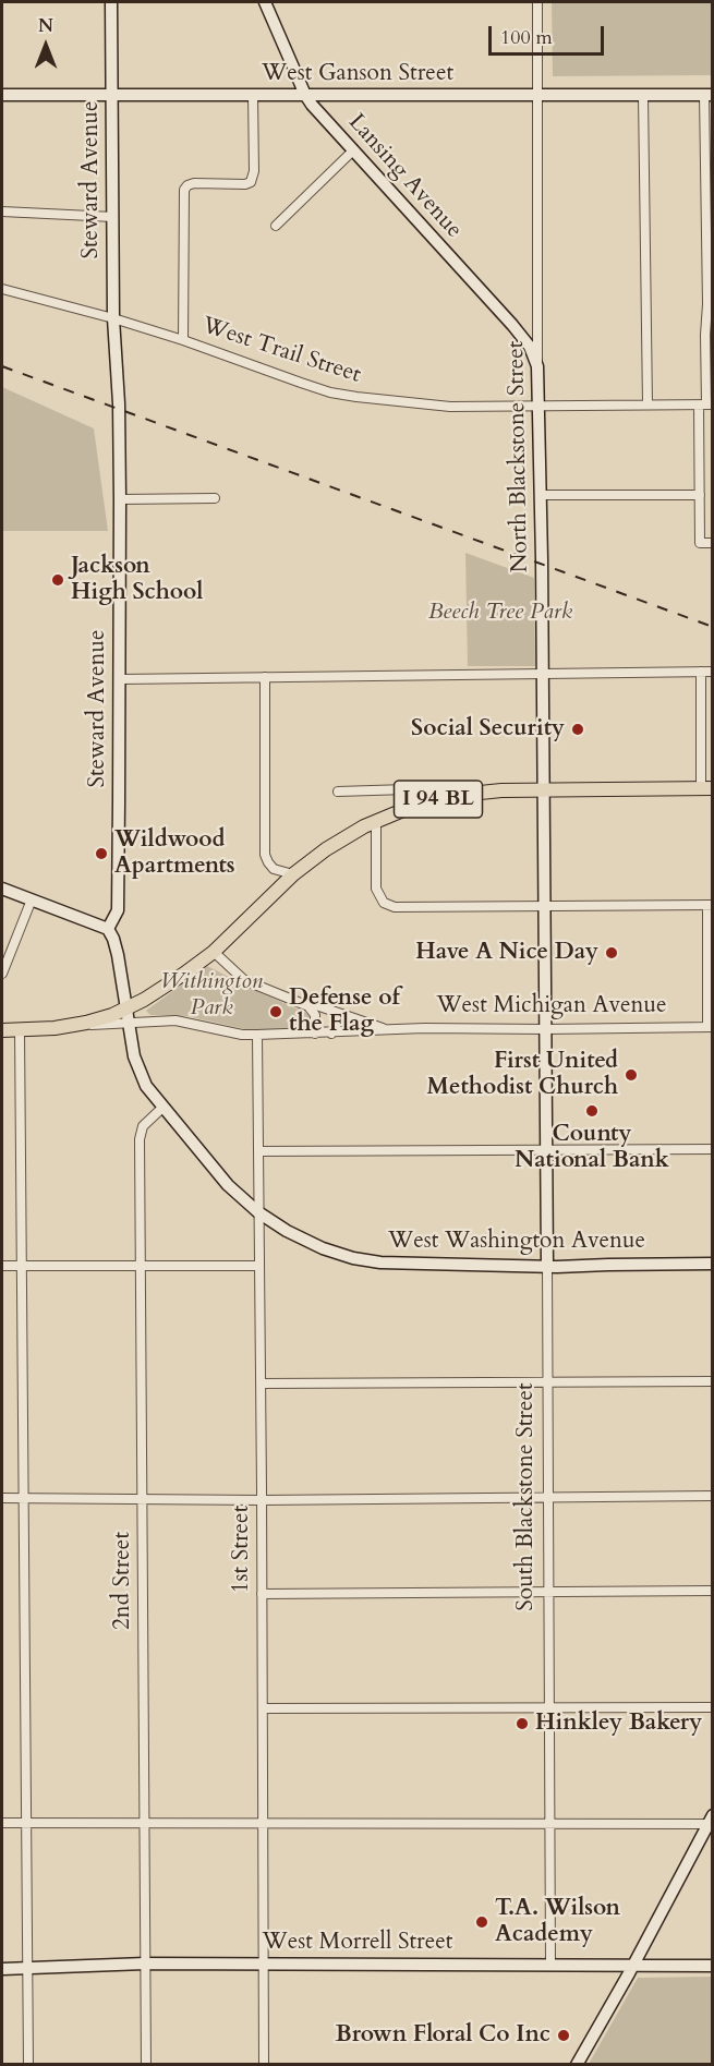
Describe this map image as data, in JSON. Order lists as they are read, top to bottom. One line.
{"streets":{"main road":["West Ganson Street","Lansing Avenue","Steward Avenue","North Blackstone Street","I 94 BL","West Washington Avenue","South Blackstone Street","West Morrell Street"],"street":["West Trail Street","West Michigan Avenue","1st Street","2nd Street"]},"crossings":[["West Ganson Street","Lansing Avenue"],["West Ganson Street","Steward Avenue"],["West Ganson Street","North Blackstone Street"],["Lansing Avenue","North Blackstone Street"],["Steward Avenue","West Trail Street"],["West Trail Street","North Blackstone Street"],["North Blackstone Street","I 94 BL"],["North Blackstone Street","West Michigan Avenue"],["North Blackstone Street","South Blackstone Street"],["I 94 BL","West Michigan Avenue"],["West Michigan Avenue","South Blackstone Street"],["West Michigan Avenue","1st Street"],["West Washington Avenue","South Blackstone Street"],["West Washington Avenue","1st Street"],["South Blackstone Street","West Morrell Street"],["1st Street","West Morrell Street"],["2nd Street","West Morrell Street"]],"parks":["Beech Tree Park","Withington Park"],"places":["Jackson High School","Social Security","Wildwood Apartments","Have A Nice Day","Defense of the Flag","First United Methodist Church","County National Bank","Hinkley Bakery","T.A. Wilson Academy","Brown Floral Co Inc"],"scale_bar":"100 m","north":"top"}
